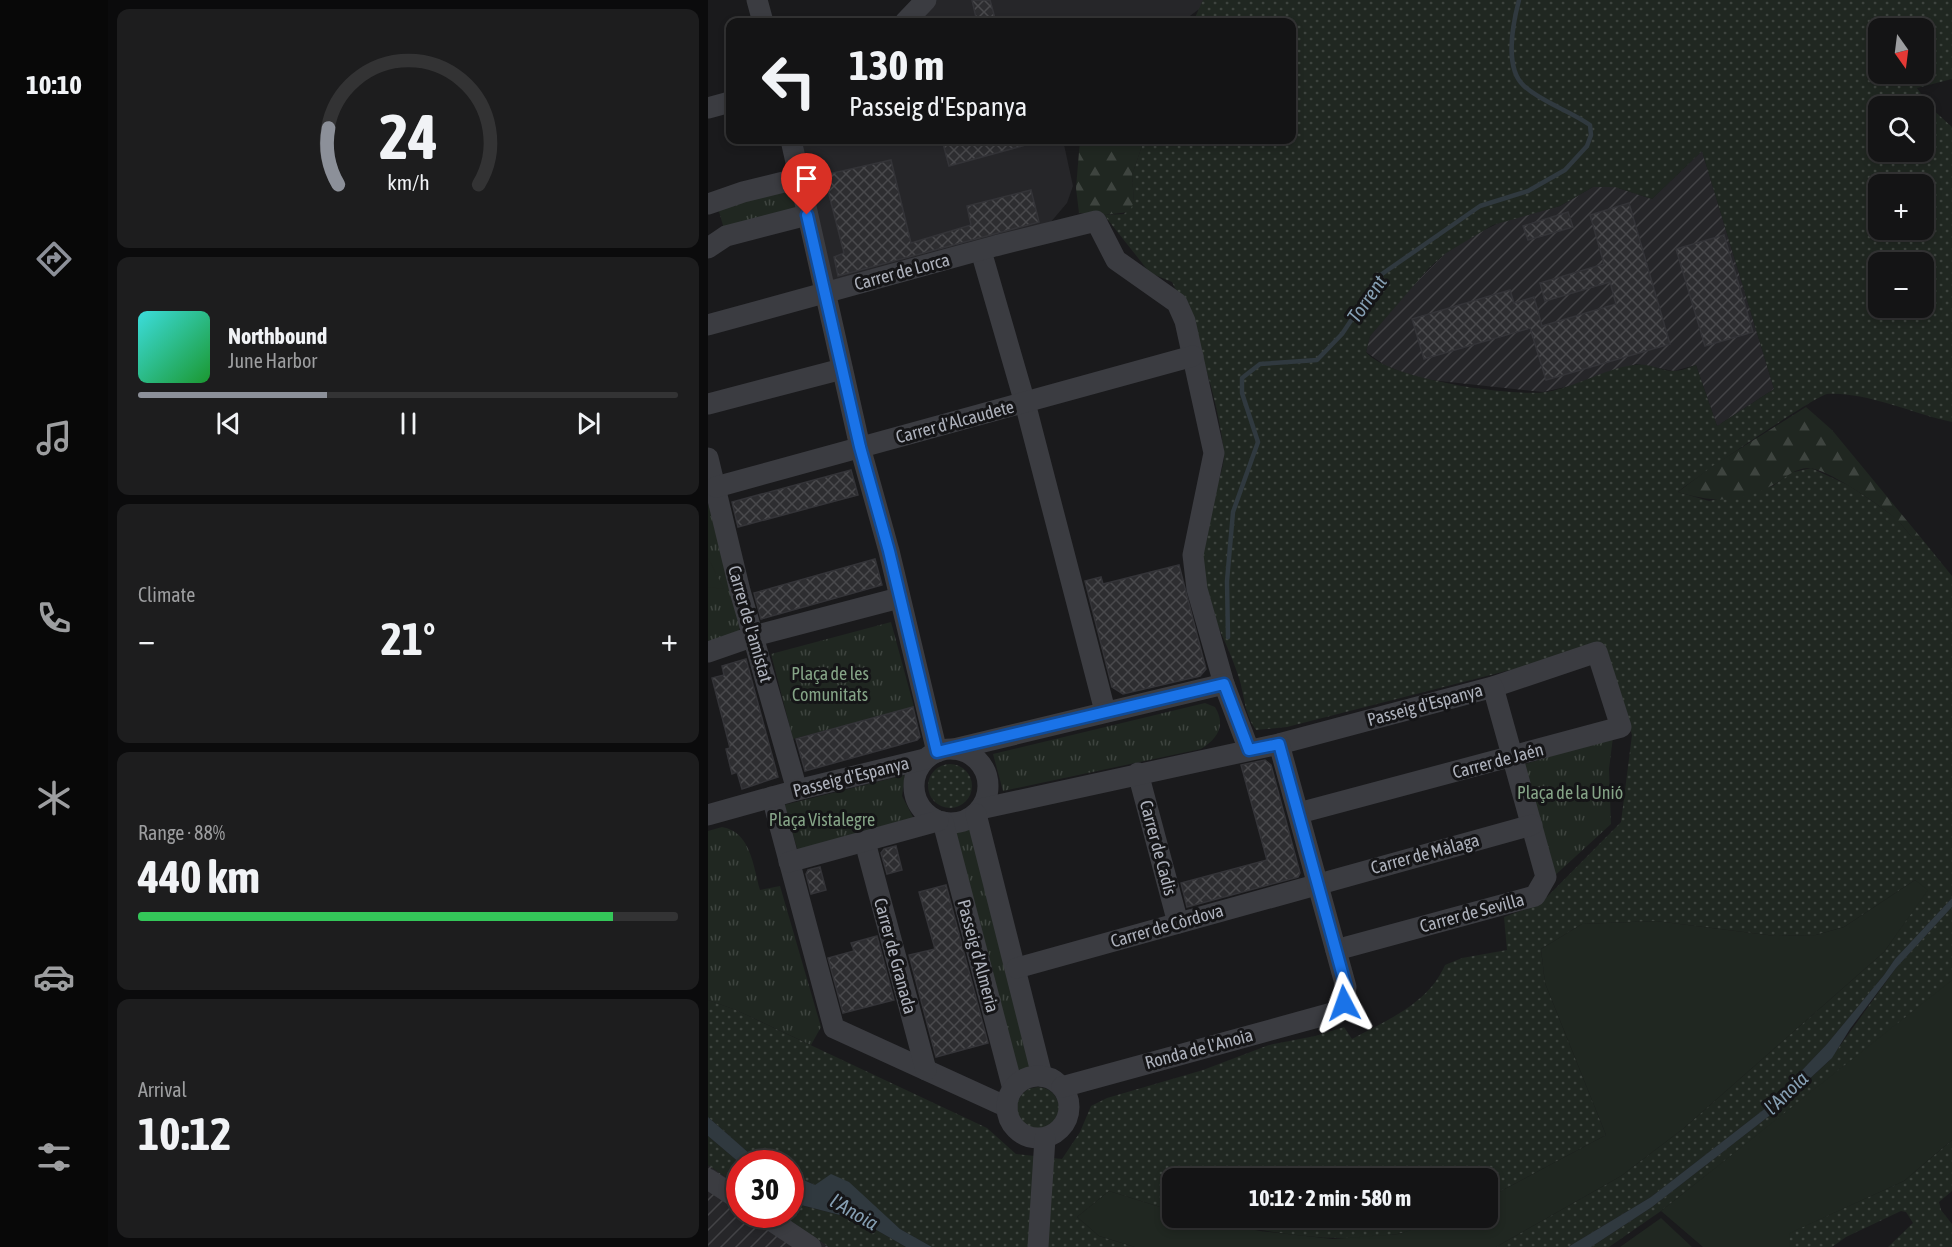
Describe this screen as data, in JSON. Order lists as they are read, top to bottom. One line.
{"streets":{"street":["Carrer de Lorca","Carrer d'Alcaudete","Carrer de l'amistat","Passeig d'Espanya","Carrer de Jaén","Carrer de Cadis","Carrer de Màlaga","Carrer de Sevilla","Carrer de Còrdova","Carrer de Granada","Passeig d'Almeria","Ronda de l'Anoia"]},"crossings":[["Carrer de Lorca","Carrer d'Alcaudete"],["Carrer d'Alcaudete","Carrer de l'amistat"],["Carrer de l'amistat","Passeig d'Espanya"],["Passeig d'Espanya","Carrer de Jaén"],["Passeig d'Espanya","Carrer de Cadis"],["Passeig d'Espanya","Carrer de Sevilla"],["Passeig d'Espanya","Carrer de Granada"],["Passeig d'Espanya","Passeig d'Almeria"],["Carrer de Jaén","Carrer de Sevilla"],["Carrer de Cadis","Carrer de Còrdova"],["Carrer de Màlaga","Carrer de Sevilla"],["Carrer de Màlaga","Carrer de Còrdova"],["Carrer de Sevilla","Ronda de l'Anoia"],["Carrer de Còrdova","Passeig d'Almeria"],["Passeig d'Almeria","Ronda de l'Anoia"]],"water":["Torrent","l'Anoia"],"parks":["Plaça de les Comunitats","Plaça de la Unió","Plaça Vistalegre"],"north":"bottom","page":{"tabs":"10:10","map_buttons":["+","−"],"turn":["130 m","Passeig d'Espanya"],"song":["Northbound","June Harbor"],"tile":["Climate",["Range · 88%","440 km"],["Arrival","10:12"]],"heat":["−","21°","+"],"limit":"30","trip":"10:12 · 2 min · 580 m","gauge":["24","km/h"]}}
